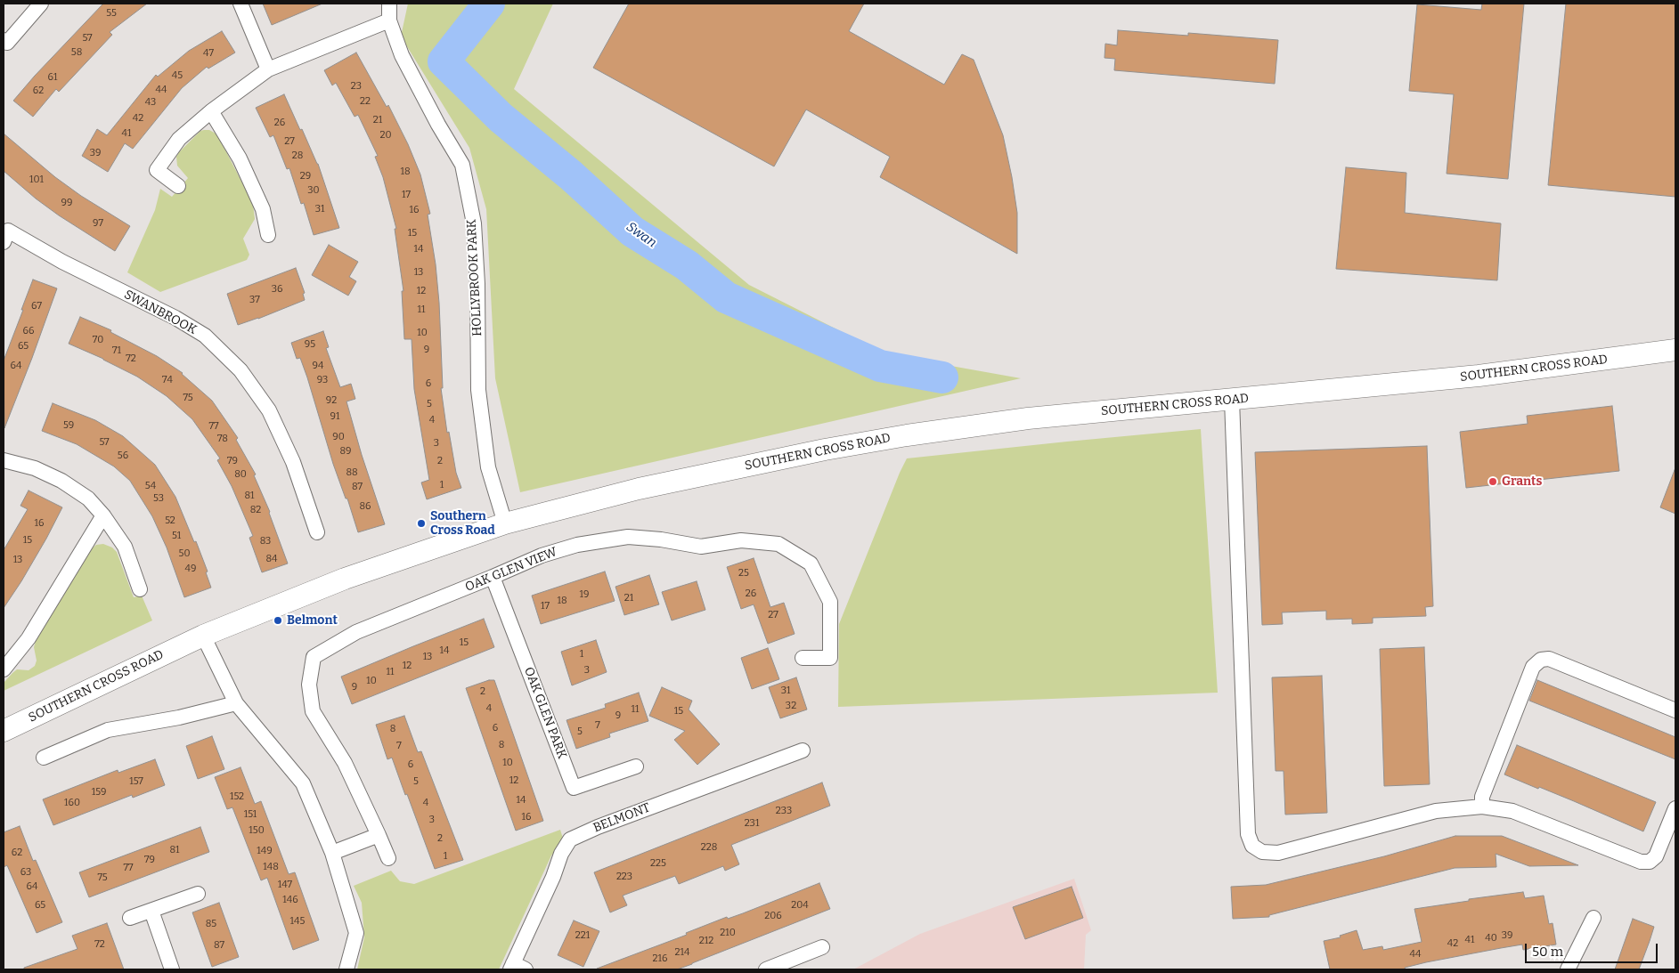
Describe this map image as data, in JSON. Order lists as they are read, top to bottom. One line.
{"streets":{"main road":["SOUTHERN CROSS ROAD"],"street":["HOLLYBROOK PARK","SWANBROOK","OAK GLEN VIEW","OAK GLEN PARK","BELMONT"]},"crossings":[["HOLLYBROOK PARK","SOUTHERN CROSS ROAD"],["OAK GLEN VIEW","OAK GLEN PARK"]],"water":["Swan"],"places":["Grants","Southern Cross Road","Belmont"],"house_numbers":["55","57","58","47","45","61","23","44","62","22","43","42","21","26","41","20","27","39","28","18","29","101","30","17","99","31","16","97","15","14","13","36","12","37","67","11","66","10","70","95","65","9","71","72","64","94","74","93","6","75","92","5","91","4","59","77","90","78","57","3","89","56","79","2","88","80","1","54","87","81","53","86","82","52","16","51","15","83","50","84","13","49","25","26","19","21","18","17","27","15","14","1","13","12","3","11","10","9","31","2","32","4","11","15","9","7","6","8","5","8","7","10","6","12","157","5","159","152","14","160","4","233","151","16","3","231","150","2","228","81","149","62","1","79","225","148","77","63","223","75","147","64","146","65","204","206","145","85","210","221","39","40","41","212","42","72","87","214","44","216"],"scale_bar":"50 m"}
